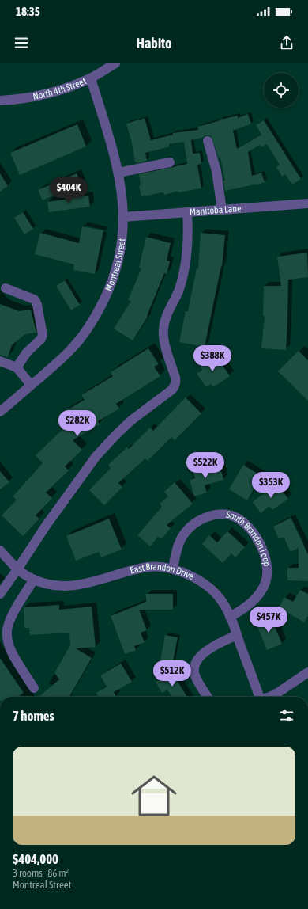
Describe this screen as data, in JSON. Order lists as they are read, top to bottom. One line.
{"streets":{"street":["North 4th Street","Manitoba Lane","Montreal Street","South Brandon Loop","East Brandon Drive"]},"crossings":[["North 4th Street","Montreal Street"],["Manitoba Lane","Montreal Street"],["South Brandon Loop","East Brandon Drive"]],"page":{"status":"18:35","header":"Habito","price":["$404K","$388K","$282K","$522K","$353K","$457K","$512K"],"heading":"7 homes","list":[{"name":"$404,000","note":"3 rooms · 86 m² · Montreal Street"}]}}
